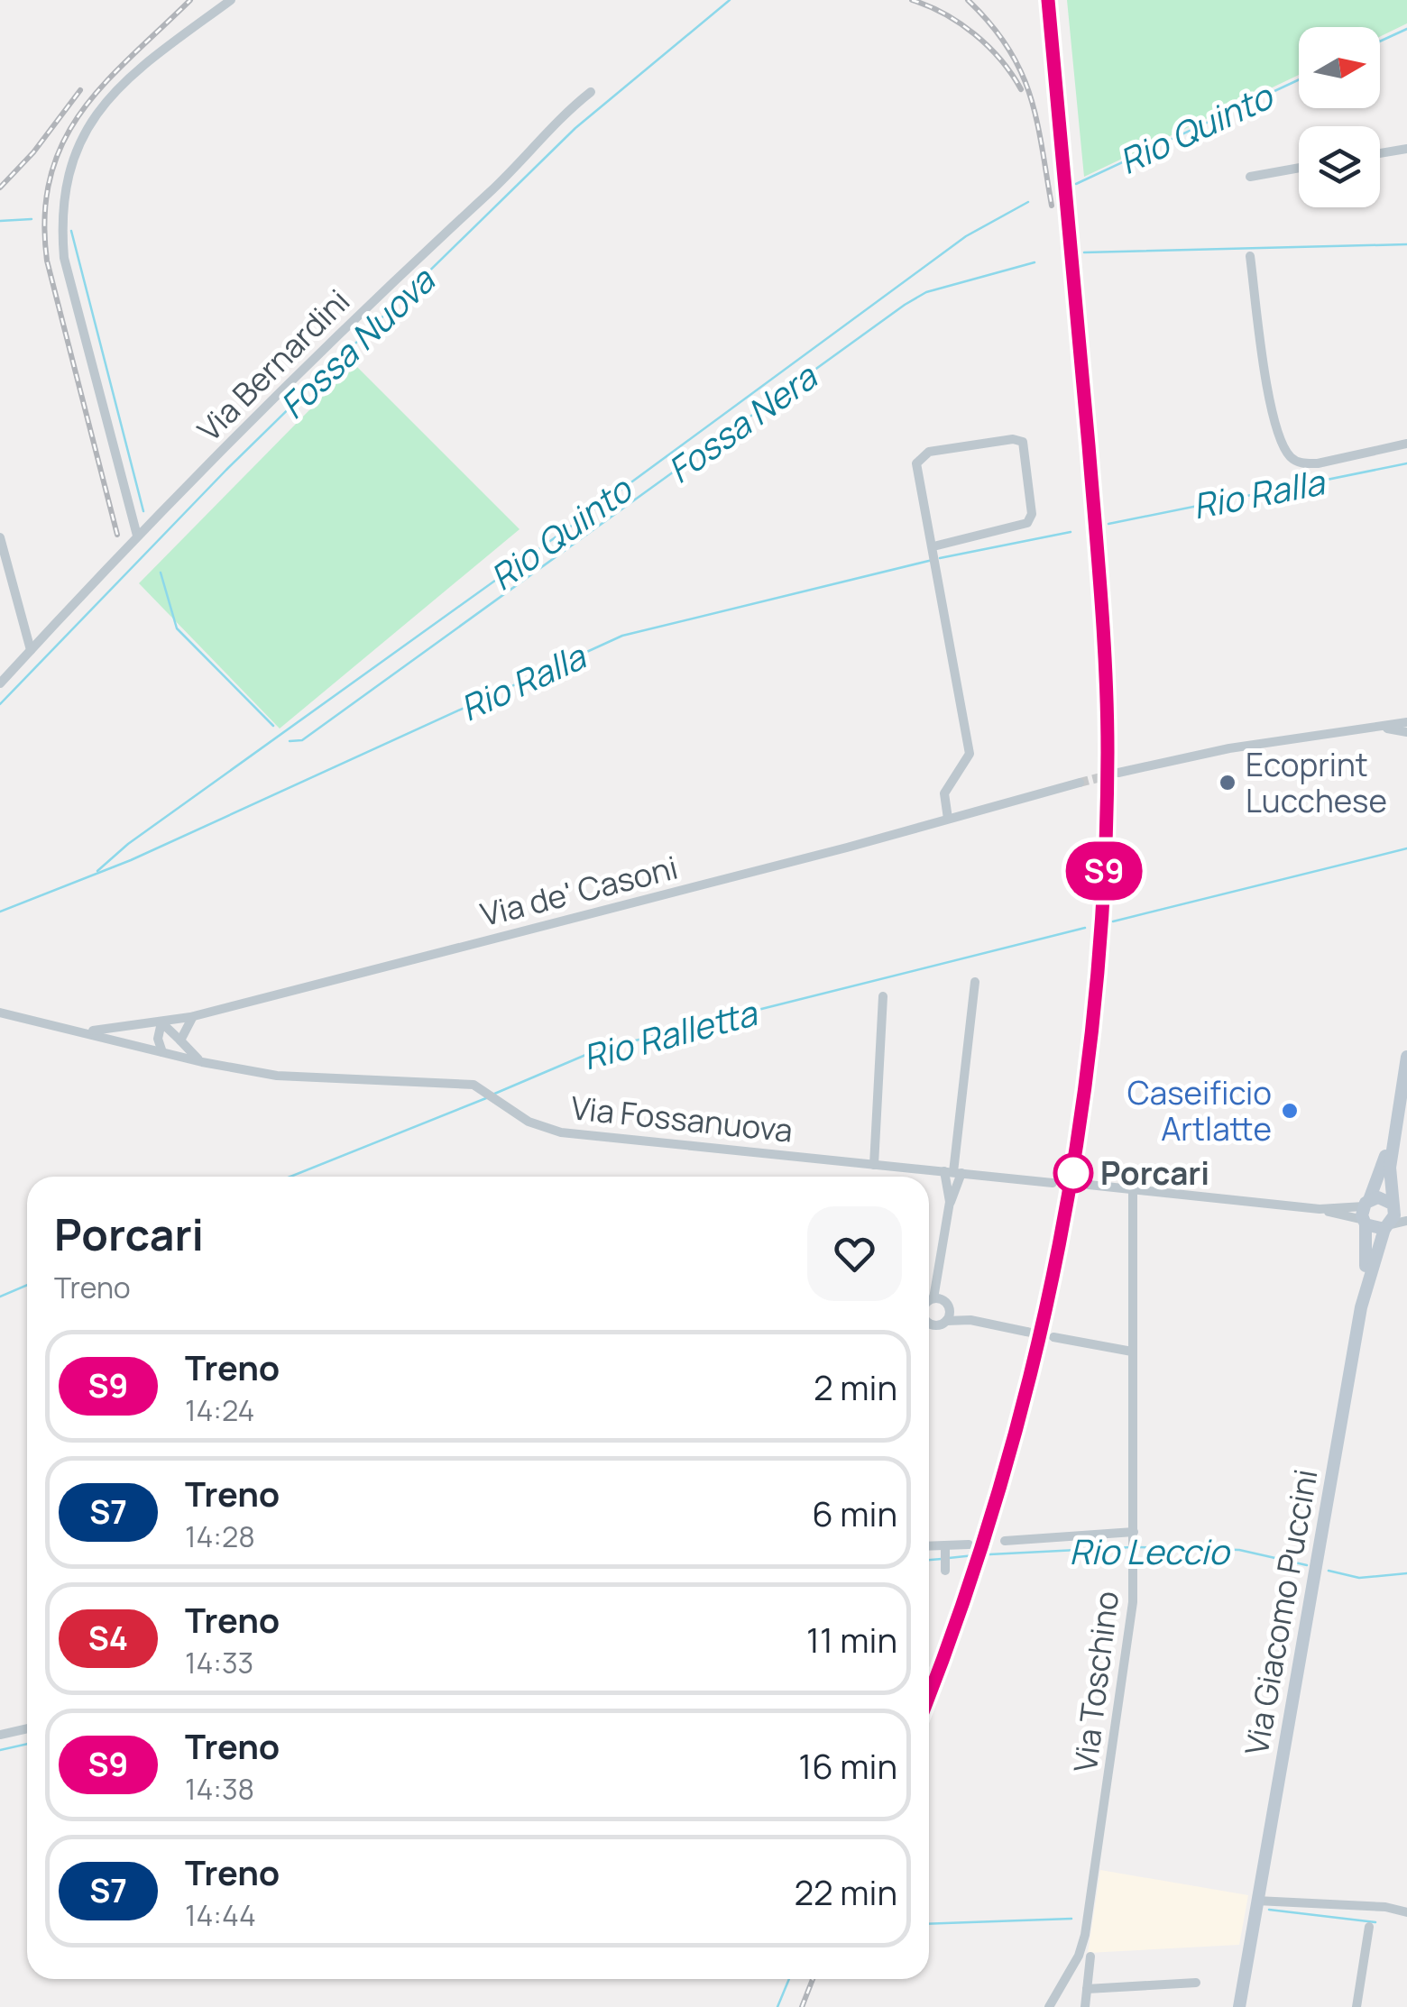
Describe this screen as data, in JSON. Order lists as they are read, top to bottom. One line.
{"streets":{"main road":["Via Giacomo Puccini"],"street":["Via Bernardini","Via de' Casoni","Via Fossanuova","Via Toschino"]},"crossings":[["Via de' Casoni","Via Fossanuova"]],"water":["Rio Quinto","Fossa Nuova","Fossa Nera","Rio Ralla","Rio Ralletta","Rio Leccio"],"places":["Ecoprint Lucchese","Caseificio Artlatte","Porcari"],"north":"right","page":{"on_map":"S9","heading":["Porcari","Treno"],"list":[{"mark":"S9","name":"Treno","note":"14:24","value":"2 min"},{"mark":"S7","name":"Treno","note":"14:28","value":"6 min"},{"mark":"S4","name":"Treno","note":"14:33","value":"11 min"},{"mark":"S9","name":"Treno","note":"14:38","value":"16 min"},{"mark":"S7","name":"Treno","note":"14:44","value":"22 min"}]}}
